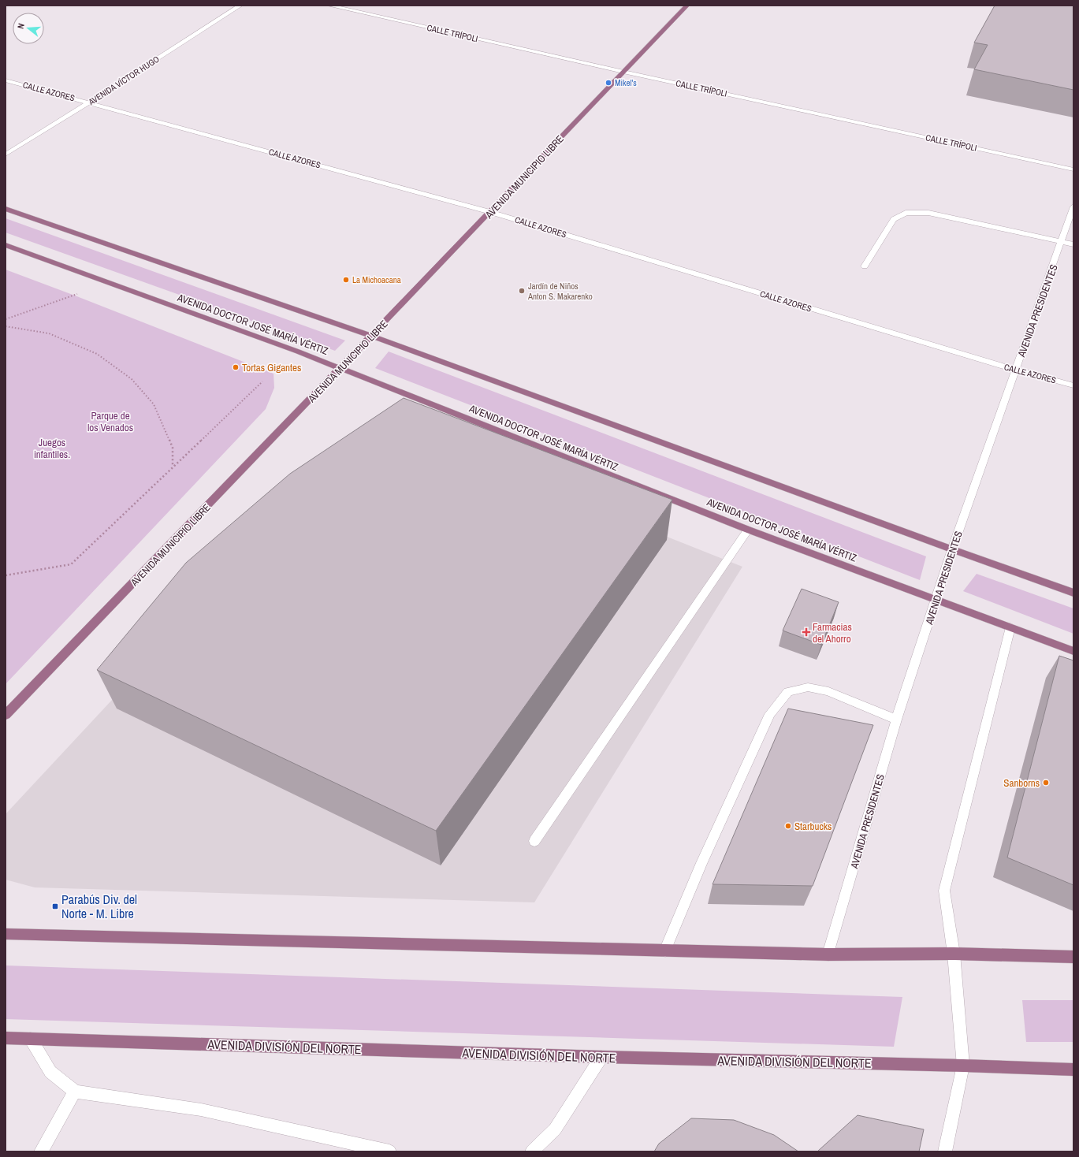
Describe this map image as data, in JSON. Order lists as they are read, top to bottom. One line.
{"streets":{"main road":["AVENIDA MUNICIPIO LIBRE","AVENIDA DOCTOR JOSÉ MARÍA VÉRTIZ","AVENIDA DIVISIÓN DEL NORTE"],"street":["CALLE TRÍPOLI","AVENIDA VÍCTOR HUGO","CALLE AZORES","AVENIDA PRESIDENTES"]},"crossings":[["CALLE TRÍPOLI","AVENIDA MUNICIPIO LIBRE"],["AVENIDA VÍCTOR HUGO","CALLE AZORES"],["CALLE AZORES","AVENIDA MUNICIPIO LIBRE"],["CALLE AZORES","AVENIDA PRESIDENTES"],["AVENIDA MUNICIPIO LIBRE","AVENIDA DOCTOR JOSÉ MARÍA VÉRTIZ"],["AVENIDA PRESIDENTES","AVENIDA DOCTOR JOSÉ MARÍA VÉRTIZ"]],"parks":["Parque de los Venados","Juegos infantiles."],"places":{"other":["Mikel's","La Michoacana","Jardín de Niños Anton S. Makarenko","Tortas Gigantes","Sanborns","Starbucks"],"health":["Farmacias del Ahorro"],"transit":["Parabús Div. del Norte - M. Libre"]},"north":"left"}
